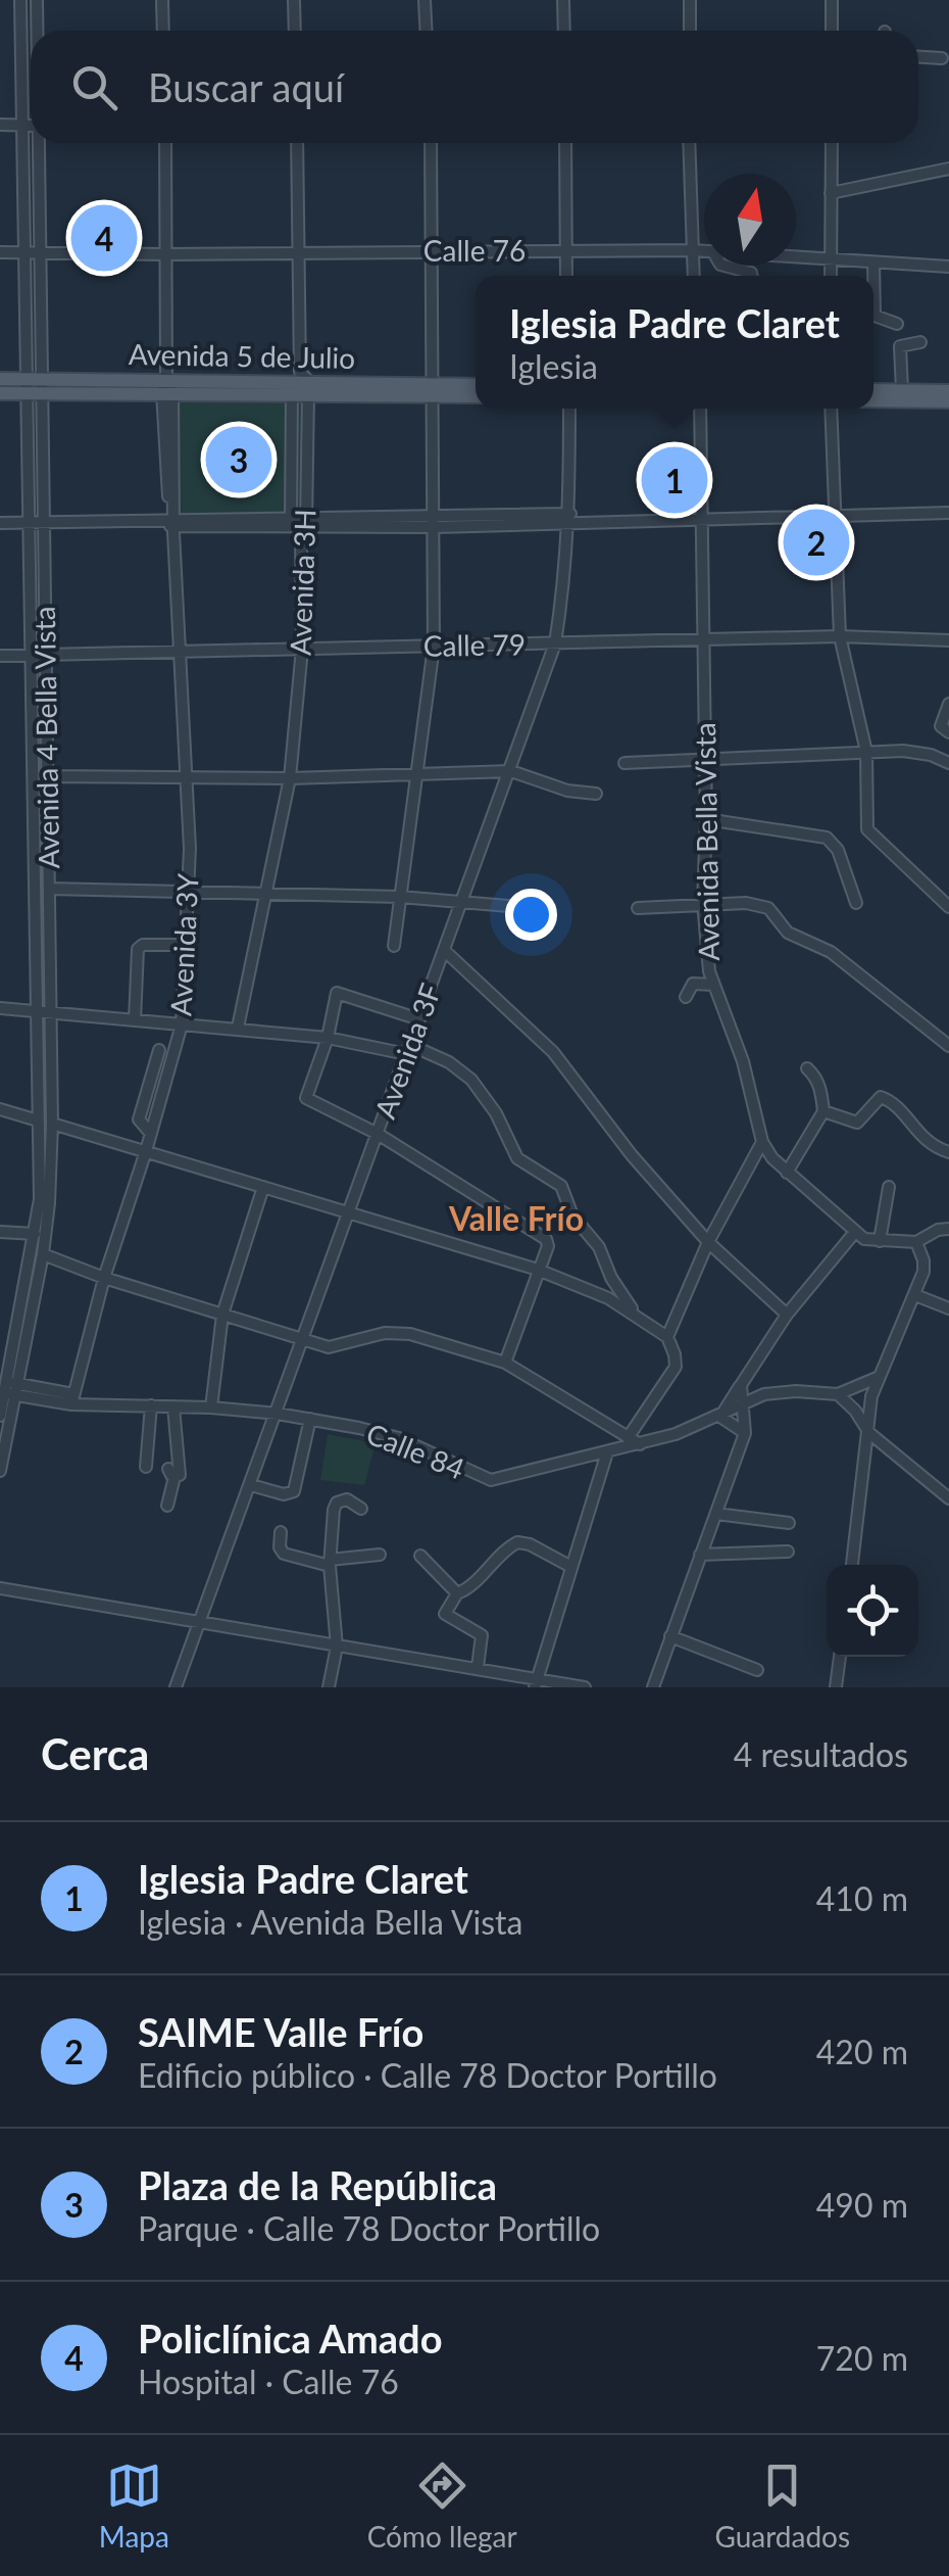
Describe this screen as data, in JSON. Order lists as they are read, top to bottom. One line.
{"streets":{"main road":["Avenida 5 de Julio"],"street":["Calle 76","Avenida 3H","Calle 79","Avenida 4 Bella Vista","Avenida Bella Vista","Avenida 3Y","Avenida 3F","Calle 84"]},"crossings":[["Calle 76","Avenida 4 Bella Vista"],["Calle 76","Avenida 3Y"],["Avenida 5 de Julio","Avenida 3H"],["Avenida 5 de Julio","Avenida 4 Bella Vista"],["Avenida 5 de Julio","Avenida 3Y"],["Avenida 3H","Calle 79"],["Calle 79","Avenida 4 Bella Vista"],["Calle 79","Avenida Bella Vista"],["Calle 79","Avenida 3Y"],["Calle 79","Avenida 3F"],["Avenida 4 Bella Vista","Calle 84"],["Avenida 3Y","Calle 84"],["Avenida 3F","Calle 84"]],"districts":["Valle Frío"],"north":"top","page":{"search":"Buscar aquí","pins":["4","3","1","2"],"popup":["Iglesia Padre Claret","Iglesia"],"heading":["Cerca","4 resultados"],"list":[{"mark":"1","name":"Iglesia Padre Claret","note":"Iglesia · Avenida Bella Vista","value":"410 m"},{"mark":"2","name":"SAIME Valle Frío","note":"Edificio público · Calle 78 Doctor Portillo","value":"420 m"},{"mark":"3","name":"Plaza de la República","note":"Parque · Calle 78 Doctor Portillo","value":"490 m"},{"mark":"4","name":"Policlínica Amado","note":"Hospital · Calle 76","value":"720 m"}],"nav":["Mapa","Cómo llegar","Guardados"]}}
